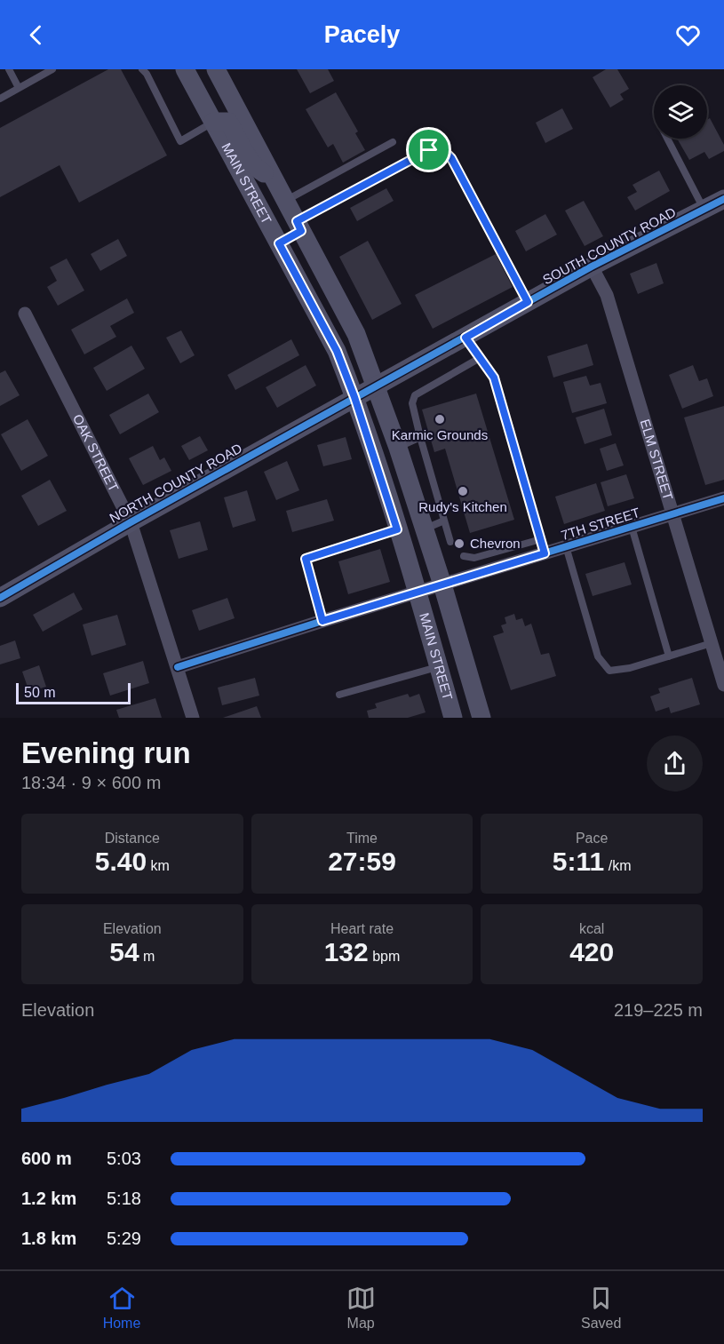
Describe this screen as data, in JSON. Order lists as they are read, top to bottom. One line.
{"streets":{"main road":["MAIN STREET","SOUTH COUNTY ROAD","NORTH COUNTY ROAD"],"street":["OAK STREET","ELM STREET","7TH STREET"]},"crossings":[["MAIN STREET","SOUTH COUNTY ROAD"],["MAIN STREET","NORTH COUNTY ROAD"],["MAIN STREET","7TH STREET"],["SOUTH COUNTY ROAD","ELM STREET"],["SOUTH COUNTY ROAD","NORTH COUNTY ROAD"],["OAK STREET","NORTH COUNTY ROAD"],["OAK STREET","7TH STREET"],["ELM STREET","7TH STREET"]],"places":["Karmic Grounds","Rudy's Kitchen","Chevron"],"scale_bar":"50 m","page":{"header":"Pacely","scale":"50 m","heading":["Evening run","18:34 · 9 × 600 m"],"stats":[["Distance","5.40 km"],["Time","27:59"],["Pace","5:11 /km"],["Elevation","54 m"],["Heart rate","132 bpm"],["kcal","420"]],"chart":["Elevation","219–225 m"],"list":[{"name":"600 m","note":"5:03"},{"name":"1.2 km","note":"5:18"},{"name":"1.8 km","note":"5:29"}],"tabs":["Home","Map","Saved"]}}
